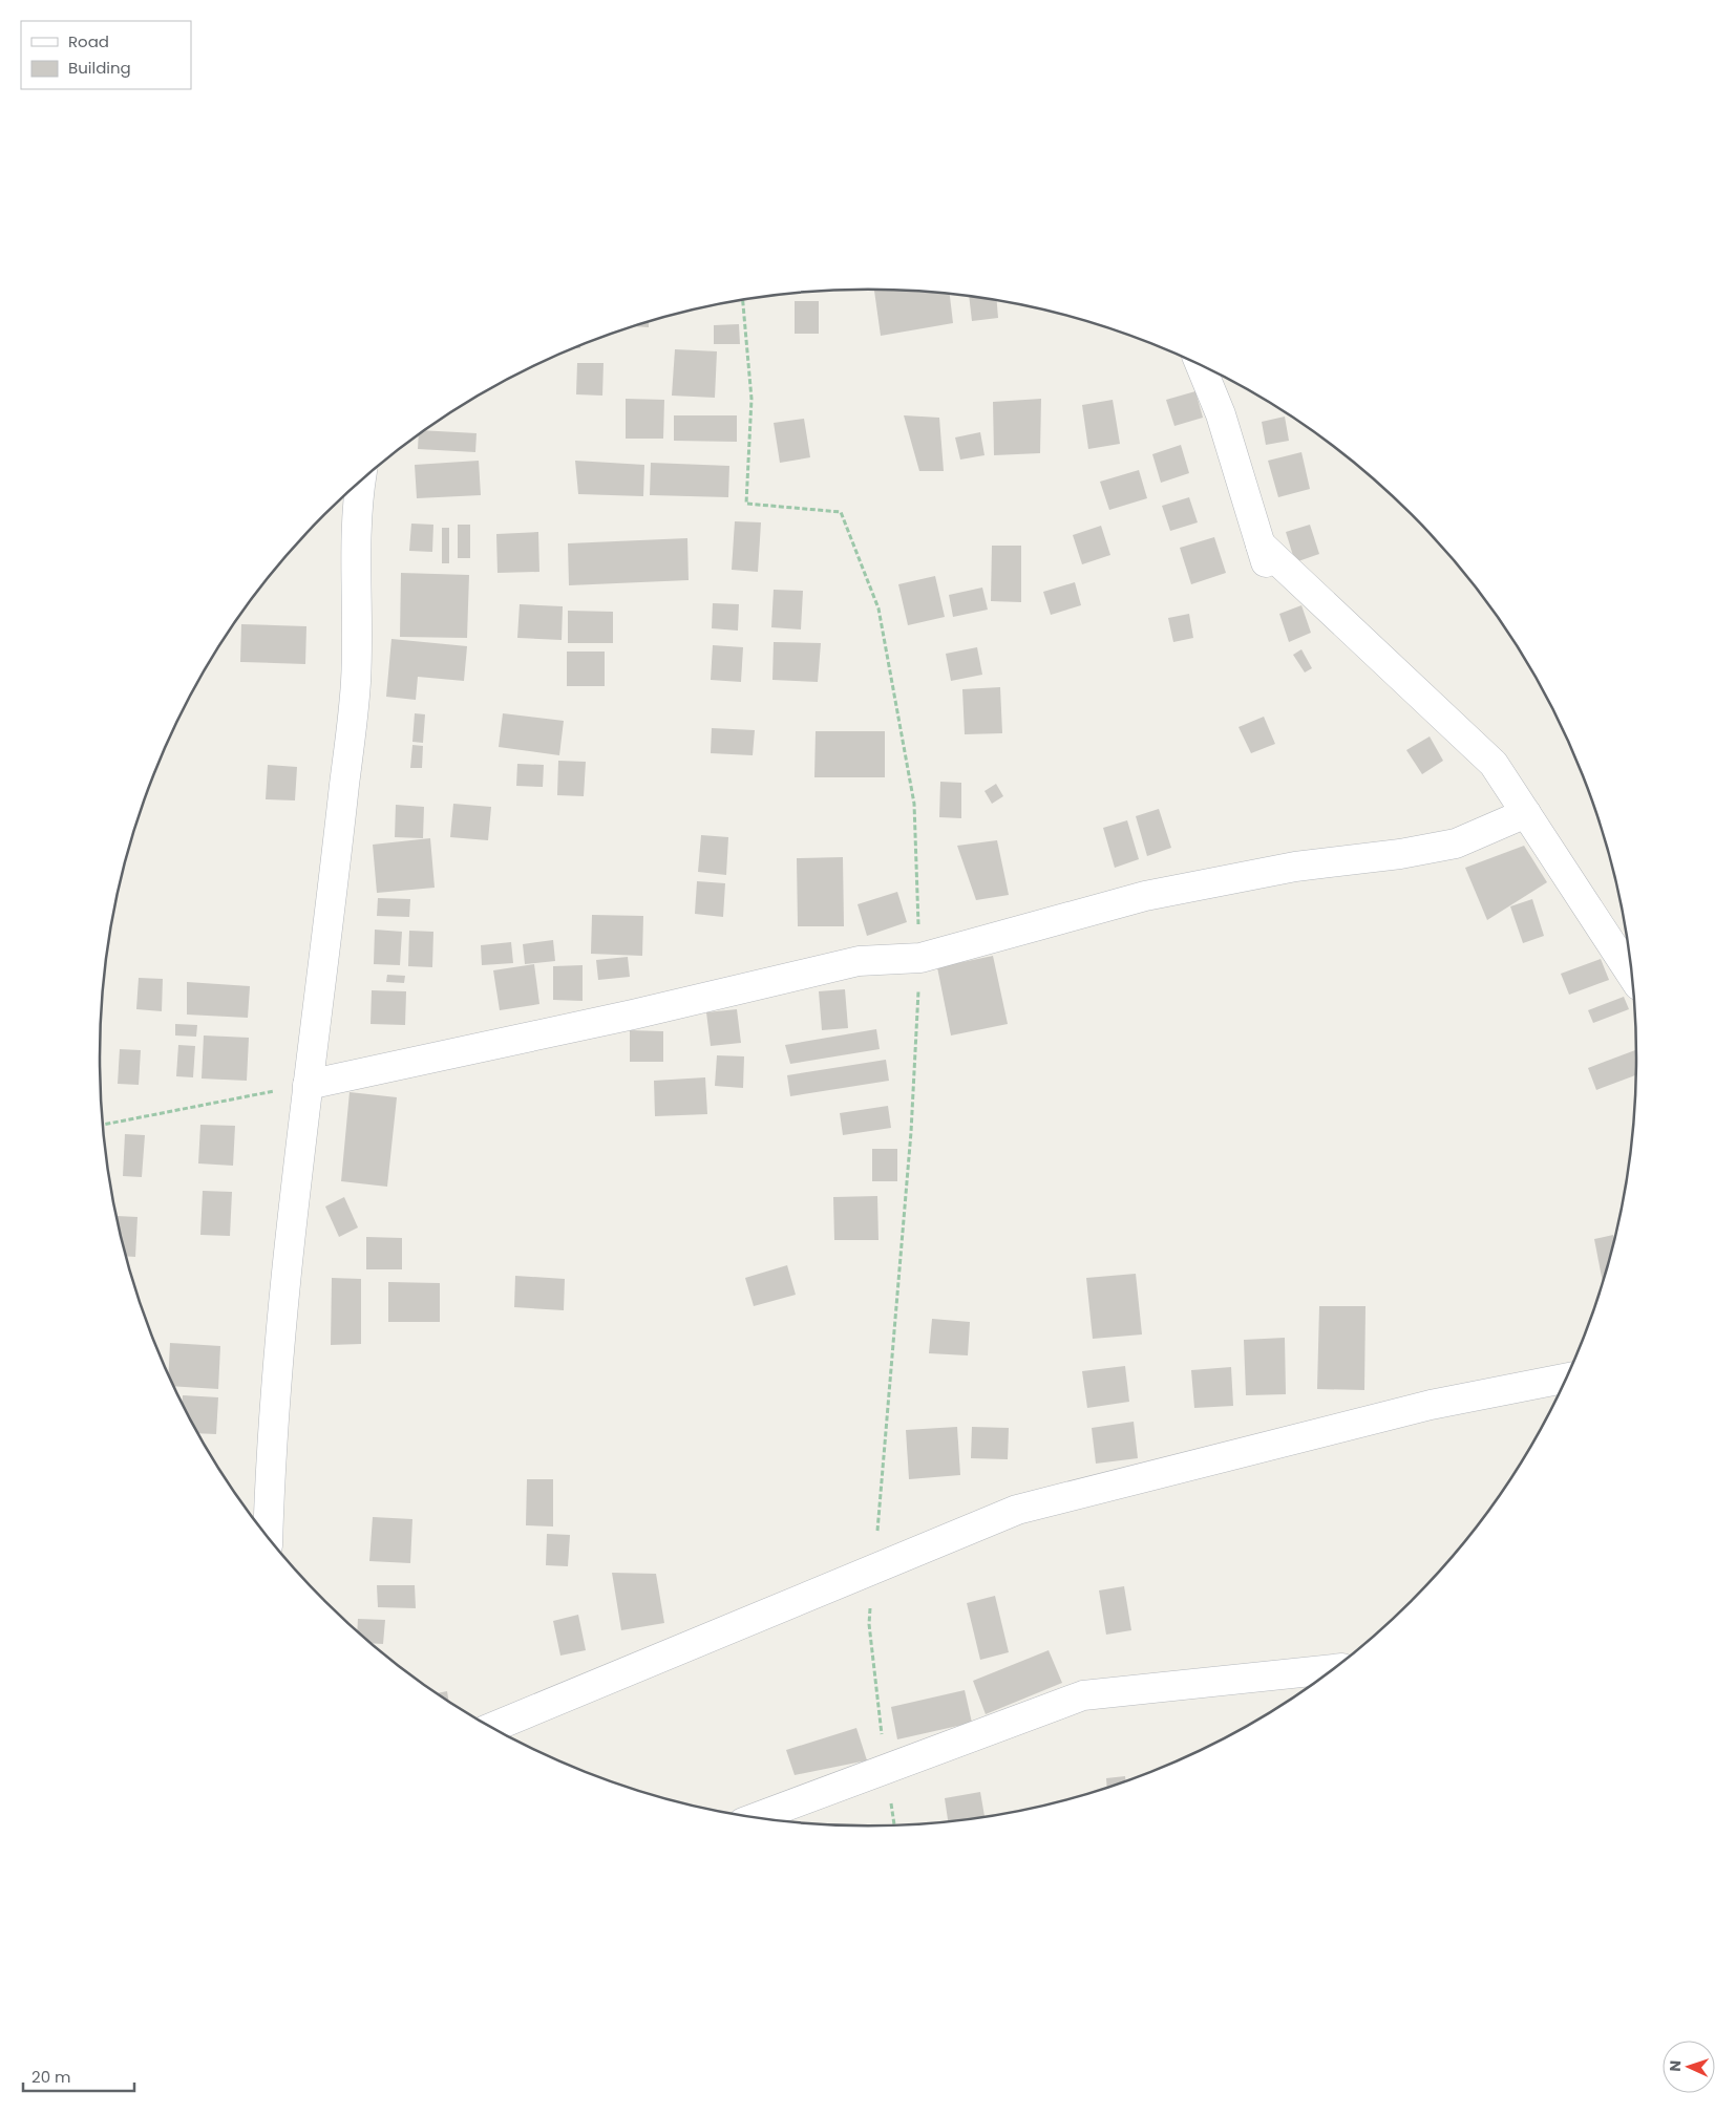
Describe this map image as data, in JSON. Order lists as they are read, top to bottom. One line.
{"legend":["Road","Building"],"scale_bar":"20 m","north":"left"}
